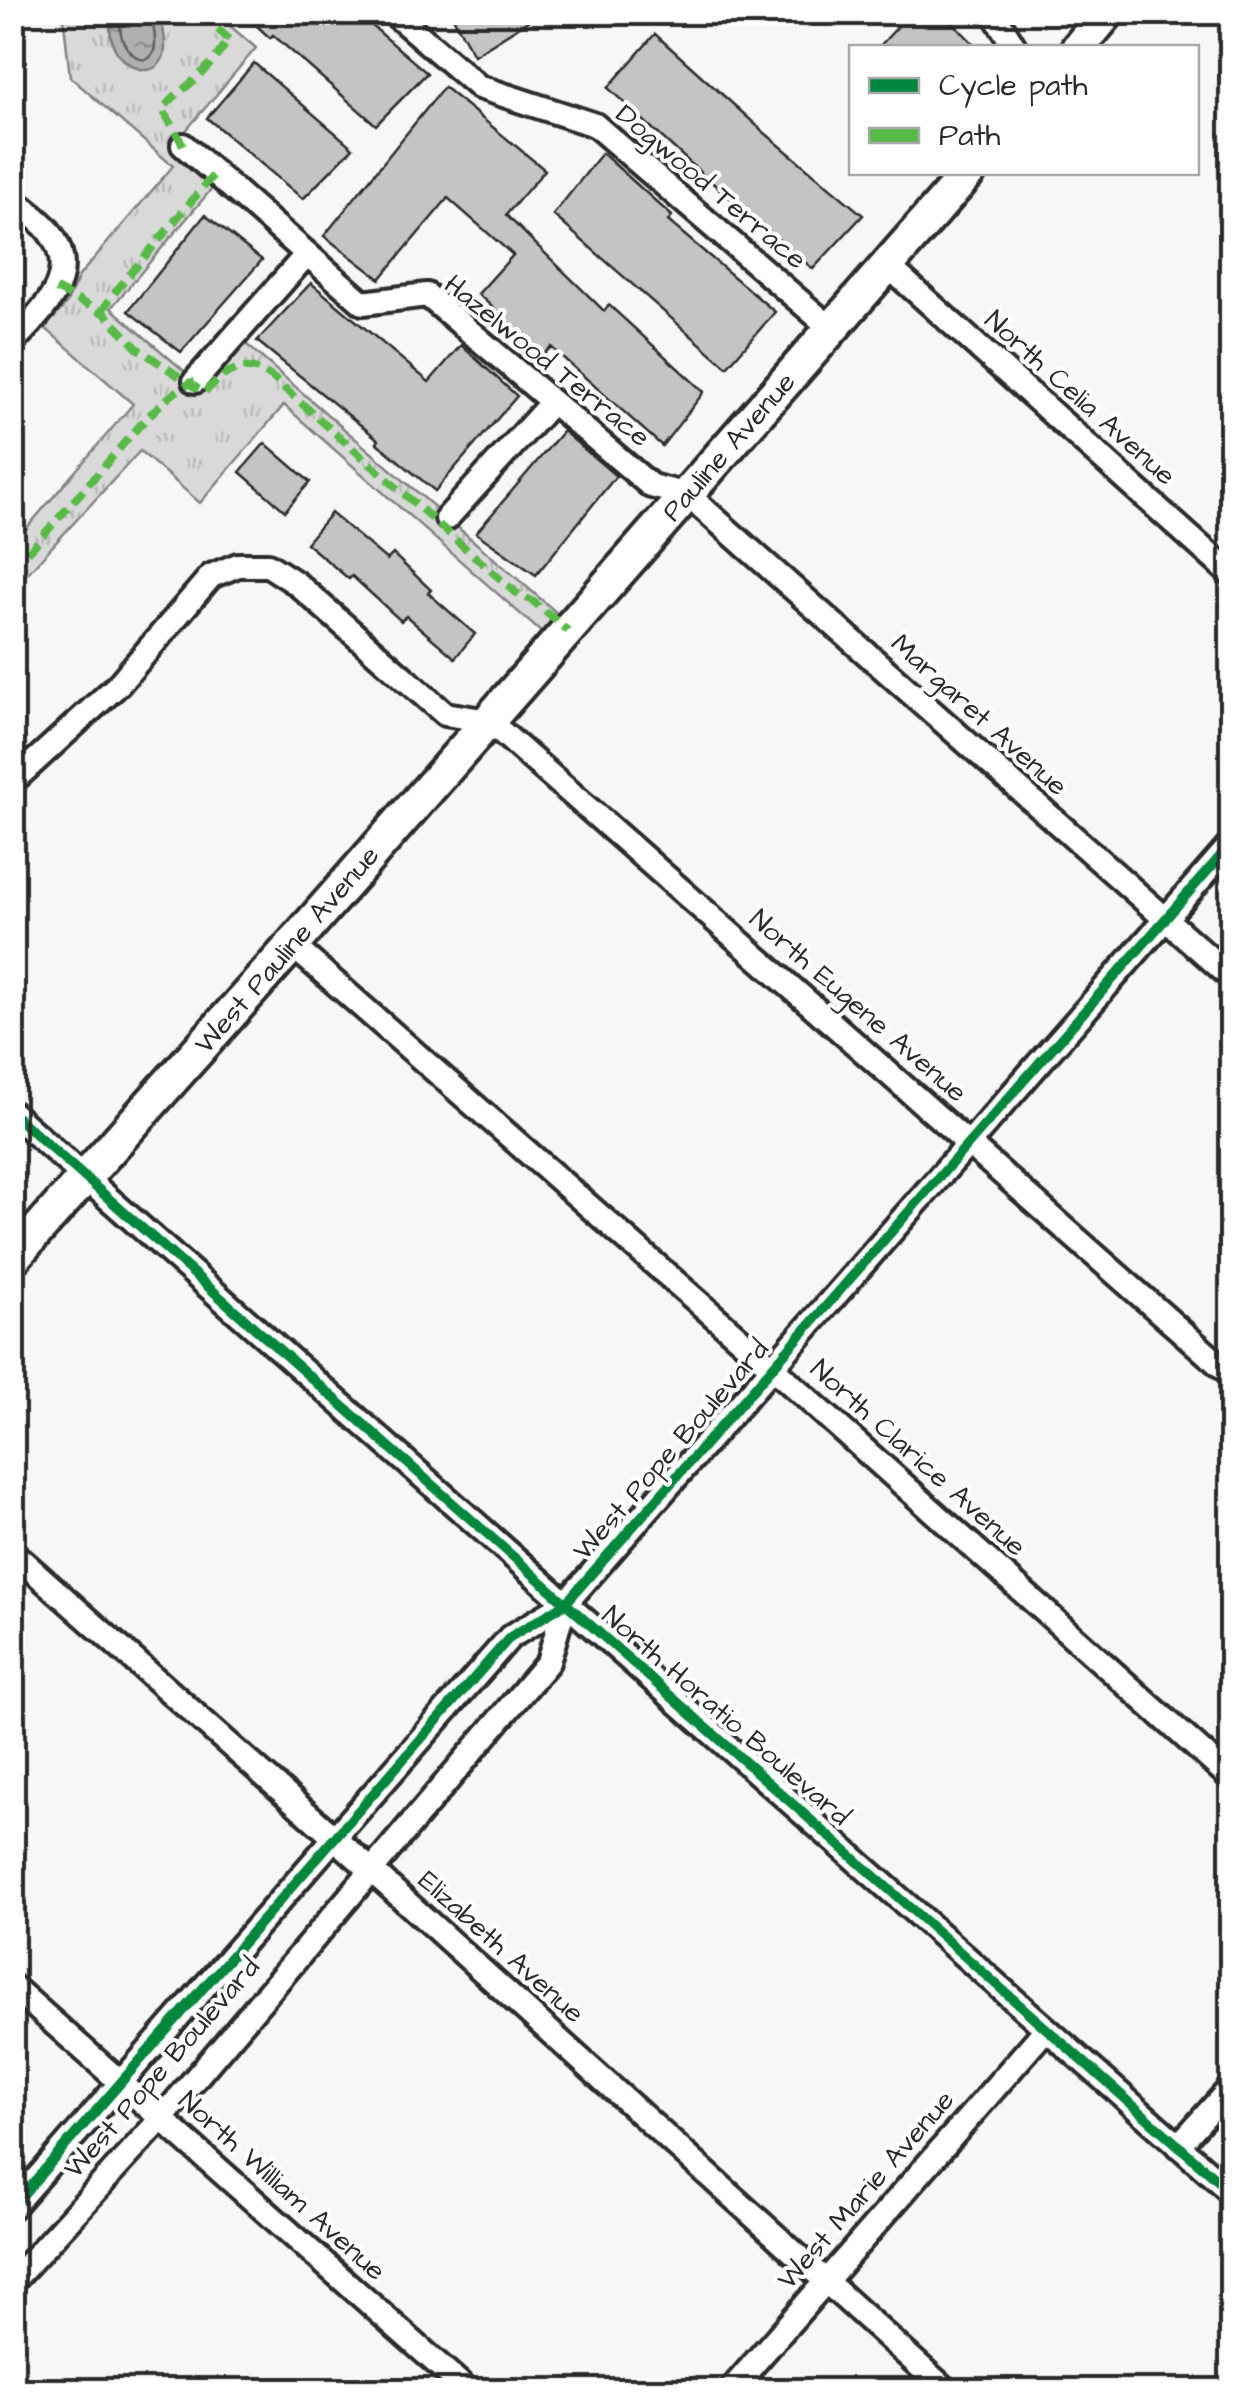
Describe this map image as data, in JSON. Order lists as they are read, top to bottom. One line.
{"streets":{"street":["Dogwood Terrace","Hazelwood Terrace","North Celia Avenue","Pauline Avenue","Margaret Avenue","West Pauline Avenue","North Eugene Avenue","West Pope Boulevard","North Clarice Avenue","North Horatio Boulevard","Elizabeth Avenue","North William Avenue","West Marie Avenue"]},"crossings":[["Dogwood Terrace","Pauline Avenue"],["Hazelwood Terrace","Pauline Avenue"],["Hazelwood Terrace","Margaret Avenue"],["North Celia Avenue","Pauline Avenue"],["Pauline Avenue","Margaret Avenue"],["Pauline Avenue","West Pauline Avenue"],["Pauline Avenue","North Eugene Avenue"],["Margaret Avenue","West Pope Boulevard"],["West Pauline Avenue","North Eugene Avenue"],["West Pauline Avenue","North Clarice Avenue"],["West Pauline Avenue","North Horatio Boulevard"],["North Eugene Avenue","West Pope Boulevard"],["West Pope Boulevard","North Clarice Avenue"],["West Pope Boulevard","North Horatio Boulevard"],["West Pope Boulevard","Elizabeth Avenue"],["West Pope Boulevard","North William Avenue"],["North Horatio Boulevard","West Marie Avenue"],["Elizabeth Avenue","West Marie Avenue"]],"legend":["Cycle path","Path"]}
